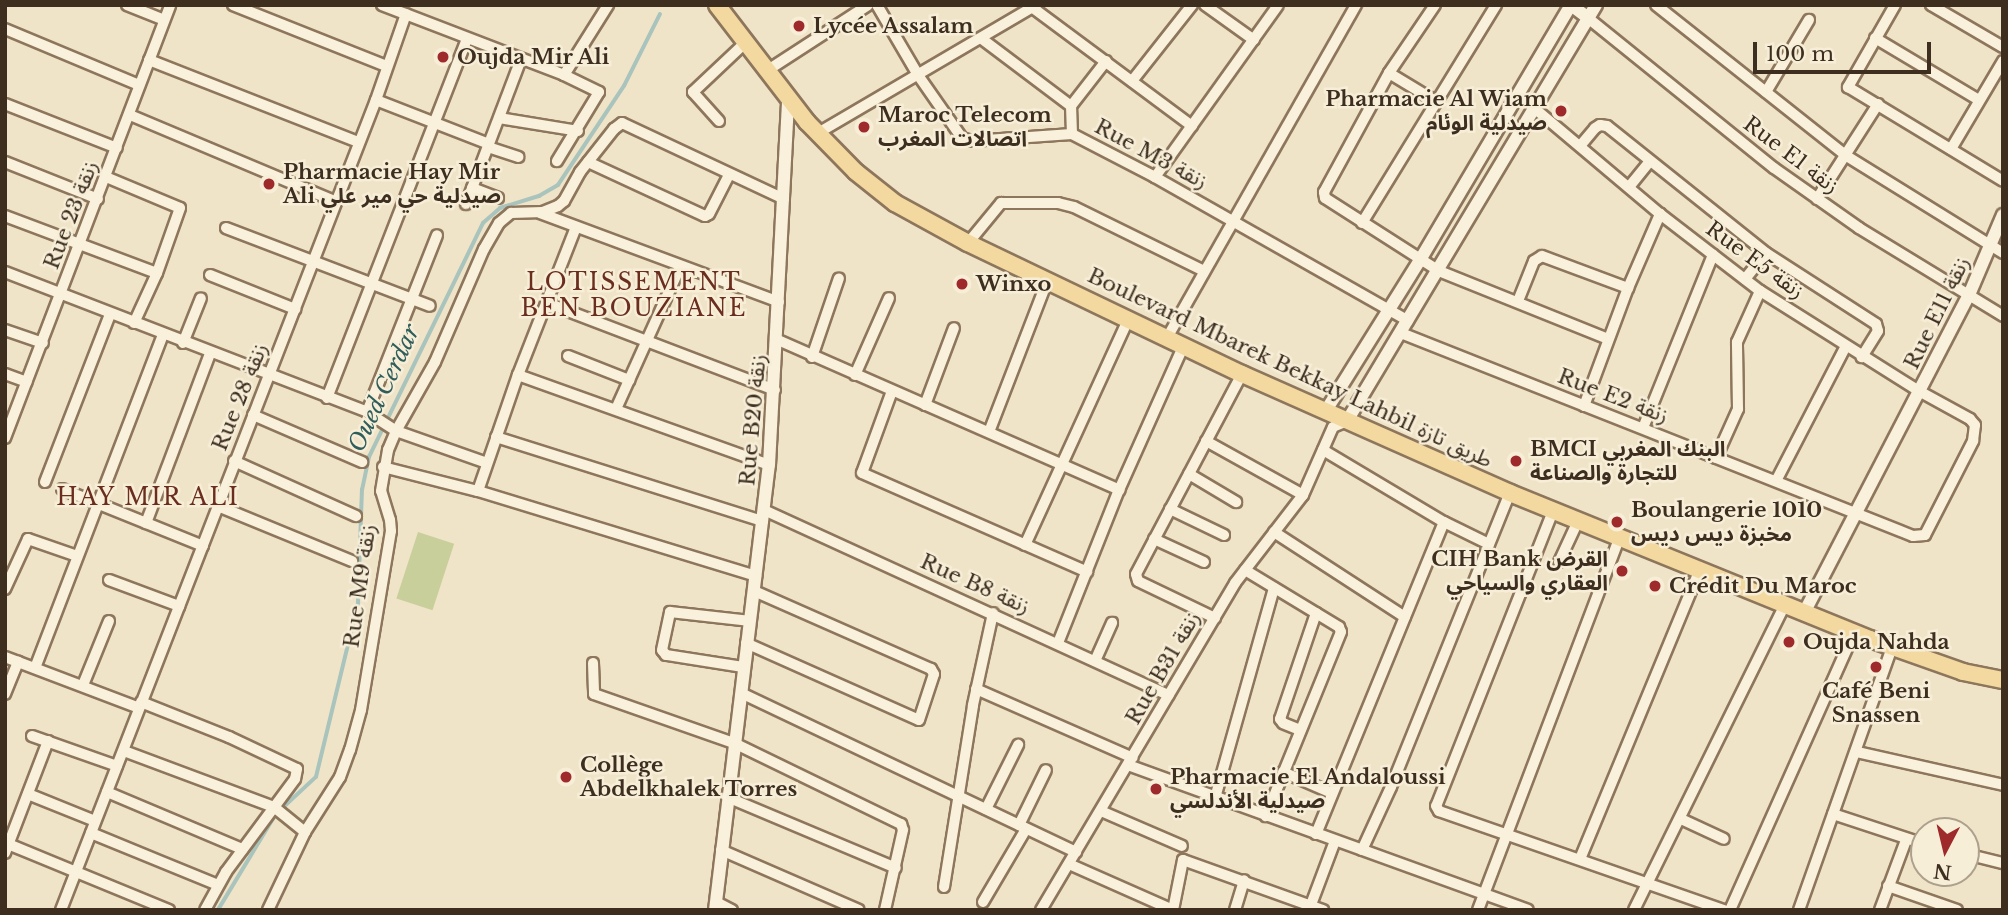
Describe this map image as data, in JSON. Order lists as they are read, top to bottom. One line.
{"streets":{"main road":["Boulevard Mbarek Bekkay Lahbil طريق تازة"],"street":["Rue M3 زنقة","Rue E1 زنقة","Rue 23 زنقة","Rue E5 زنقة","Rue E11 زنقة","Rue E2 زنقة","Rue 28 زنقة","Rue B20 زنقة","Rue B8 زنقة","Rue M9 زنقة","Rue B31 زنقة"]},"crossings":[["Rue E1 زنقة","Rue E11 زنقة"],["Rue E5 زنقة","Rue E11 زنقة"],["Rue E5 زنقة","Rue E2 زنقة"],["Rue E11 زنقة","Boulevard Mbarek Bekkay Lahbil طريق تازة"],["Rue E11 زنقة","Rue E2 زنقة"],["Boulevard Mbarek Bekkay Lahbil طريق تازة","Rue B20 زنقة"],["Boulevard Mbarek Bekkay Lahbil طريق تازة","Rue B31 زنقة"],["Rue B20 زنقة","Rue B8 زنقة"],["Rue B8 زنقة","Rue B31 زنقة"]],"districts":["LOTISSEMENT BEN BOUZIANE","HAY MIR ALI"],"water":["Oued Cerdar"],"places":["Lycée Assalam","Oujda Mir Ali","Pharmacie Al Wiam صيدلية الوئام","Maroc Telecom اتصالات المغرب","Pharmacie Hay Mir Ali صيدلية حي مير علي","Winxo","BMCI البنك المغربي للتجارة والصناعة","Boulangerie 1010 مخبزة ديس ديس","CIH Bank القرض العقاري والسياحي","Crédit Du Maroc","Oujda Nahda","Café Beni Snassen","Collège Abdelkhalek Torres","Pharmacie El Andaloussi صيدلية الأندلسي"],"scale_bar":"100 m","north":"bottom"}
